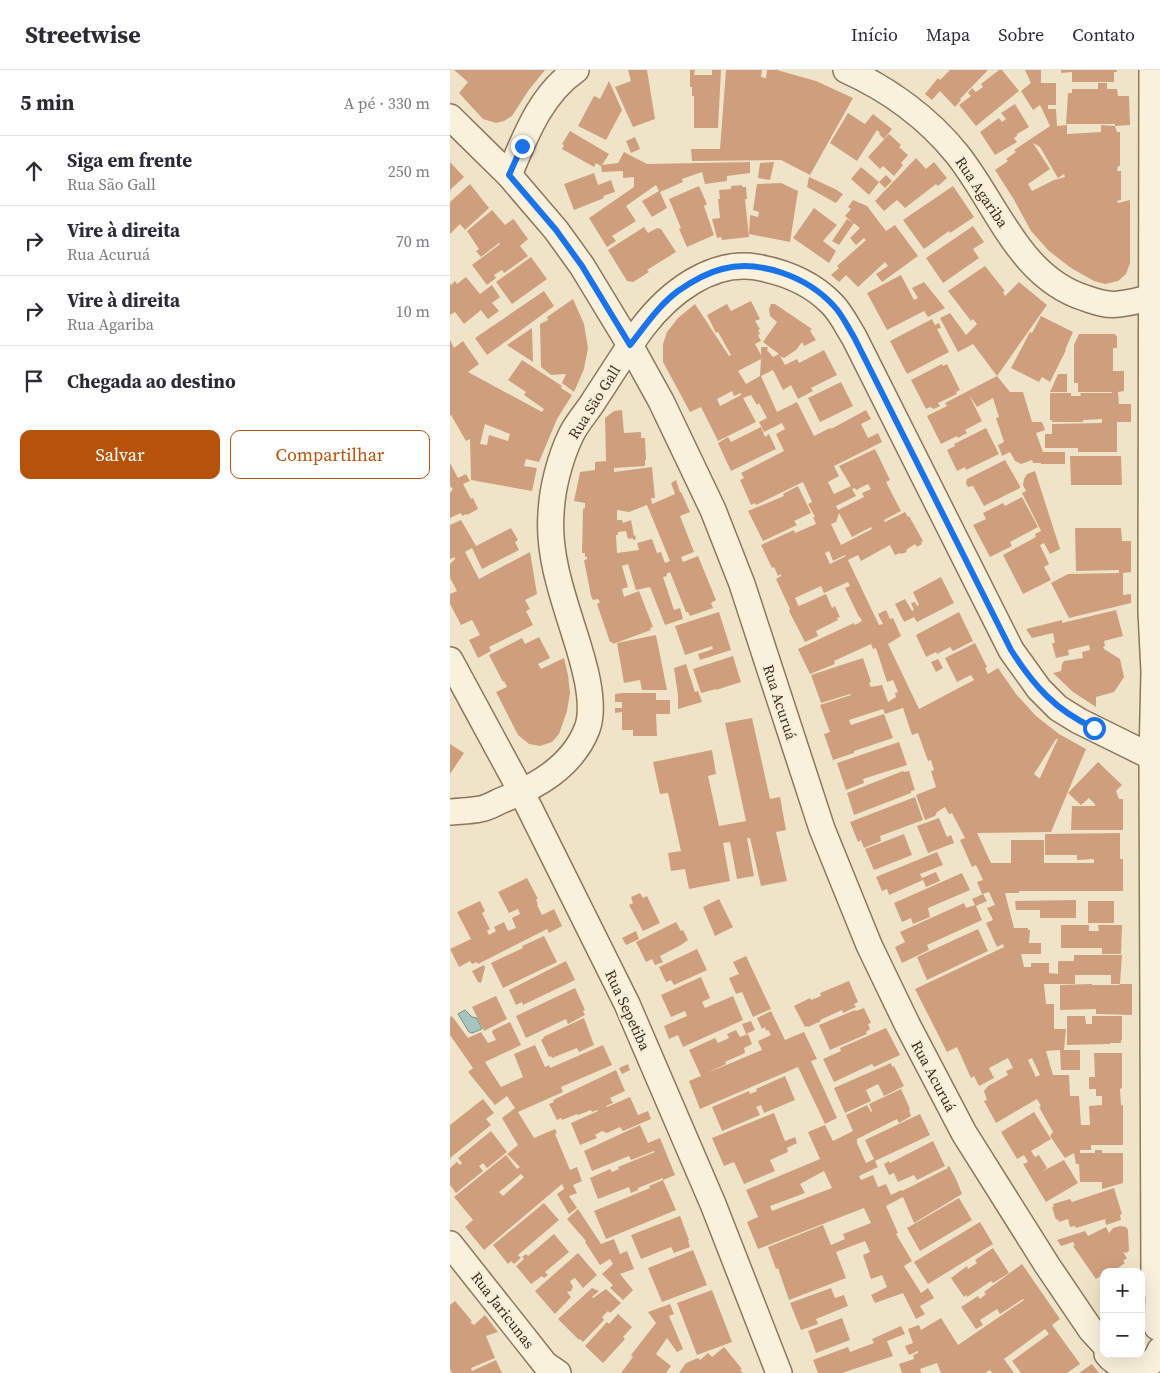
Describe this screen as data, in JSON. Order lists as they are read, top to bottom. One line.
{"streets":{"street":["Rua Agariba","Rua São Gall","Rua Acuruá","Rua Sepetiba","Rua Jaricunas"]},"crossings":[["Rua São Gall","Rua Acuruá"],["Rua São Gall","Rua Sepetiba"]],"page":{"header":"Streetwise","nav":["Início","Mapa","Sobre","Contato"],"heading":["5 min","A pé · 330 m"],"list":[["Siga em frente","Rua São Gall","250 m"],["Vire à direita","Rua Acuruá","70 m"],["Vire à direita","Rua Agariba","10 m"],"Chegada ao destino"],"buttons":["Salvar","Compartilhar"],"map_buttons":["+","−"]}}
